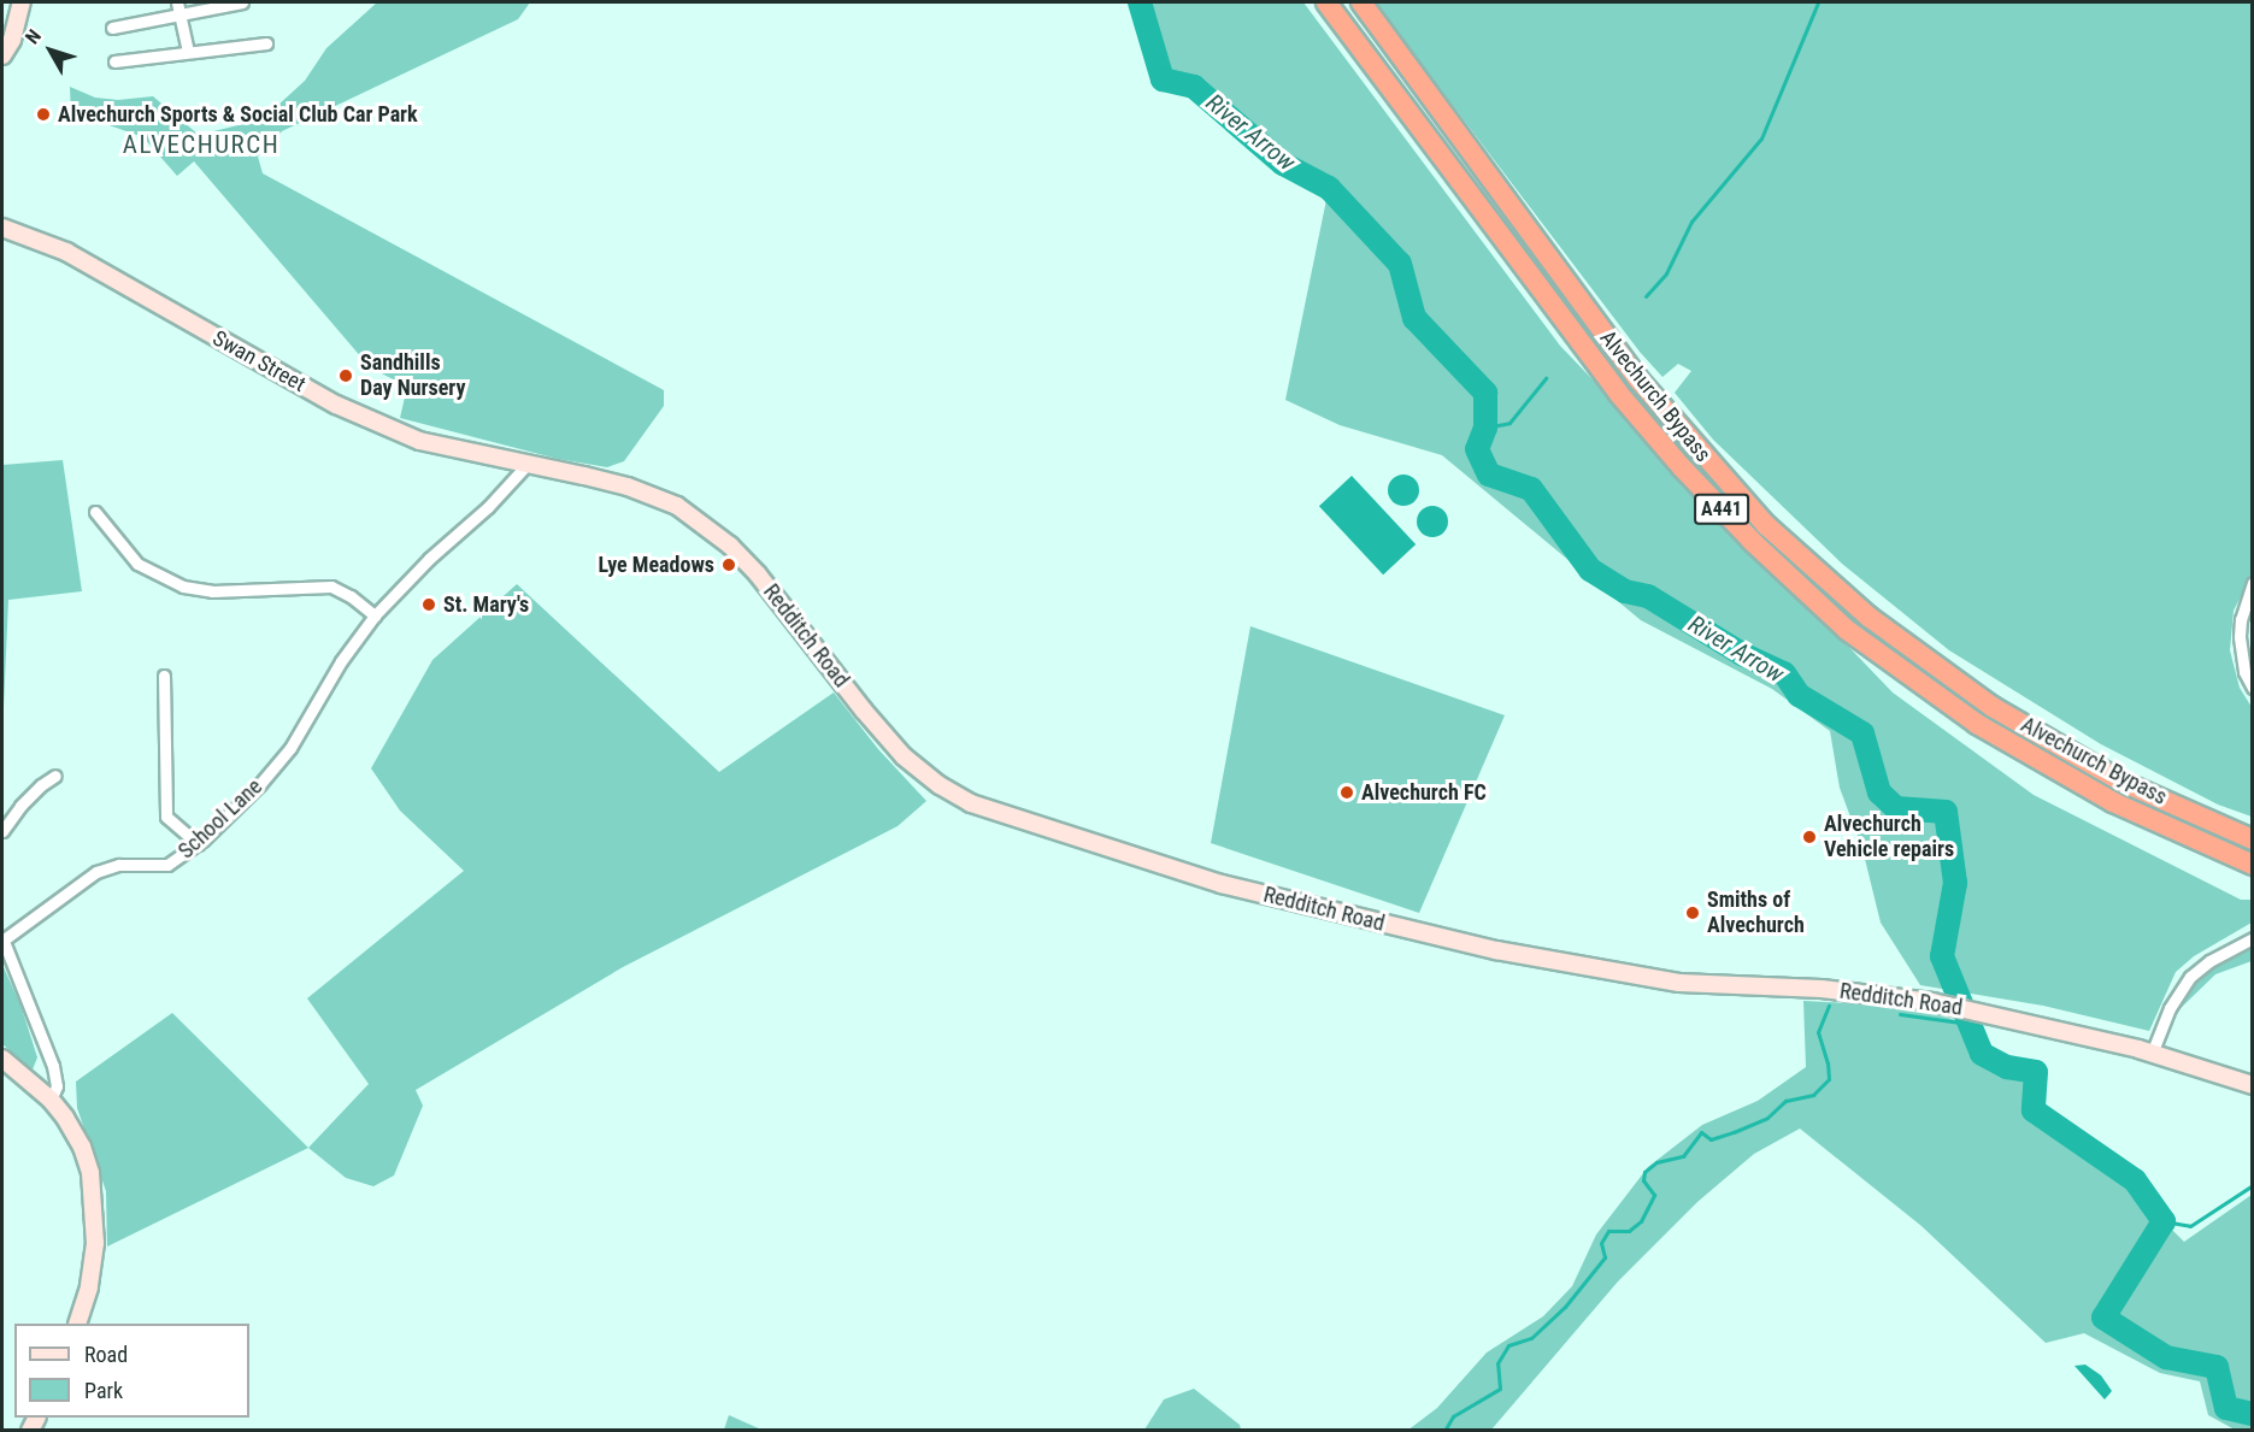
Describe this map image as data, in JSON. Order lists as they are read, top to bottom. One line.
{"streets":{"highway":["Alvechurch Bypass","A441"],"main road":["Swan Street","Redditch Road"],"street":["School Lane"]},"crossings":[["Swan Street","Redditch Road"],["Swan Street","School Lane"],["Redditch Road","School Lane"]],"districts":["ALVECHURCH"],"water":["River Arrow"],"places":["Alvechurch Sports & Social Club Car Park","Sandhills Day Nursery","Lye Meadows","St. Mary's","Alvechurch FC","Alvechurch Vehicle repairs","Smiths of Alvechurch"],"legend":["Road","Park"],"north":"top left"}
